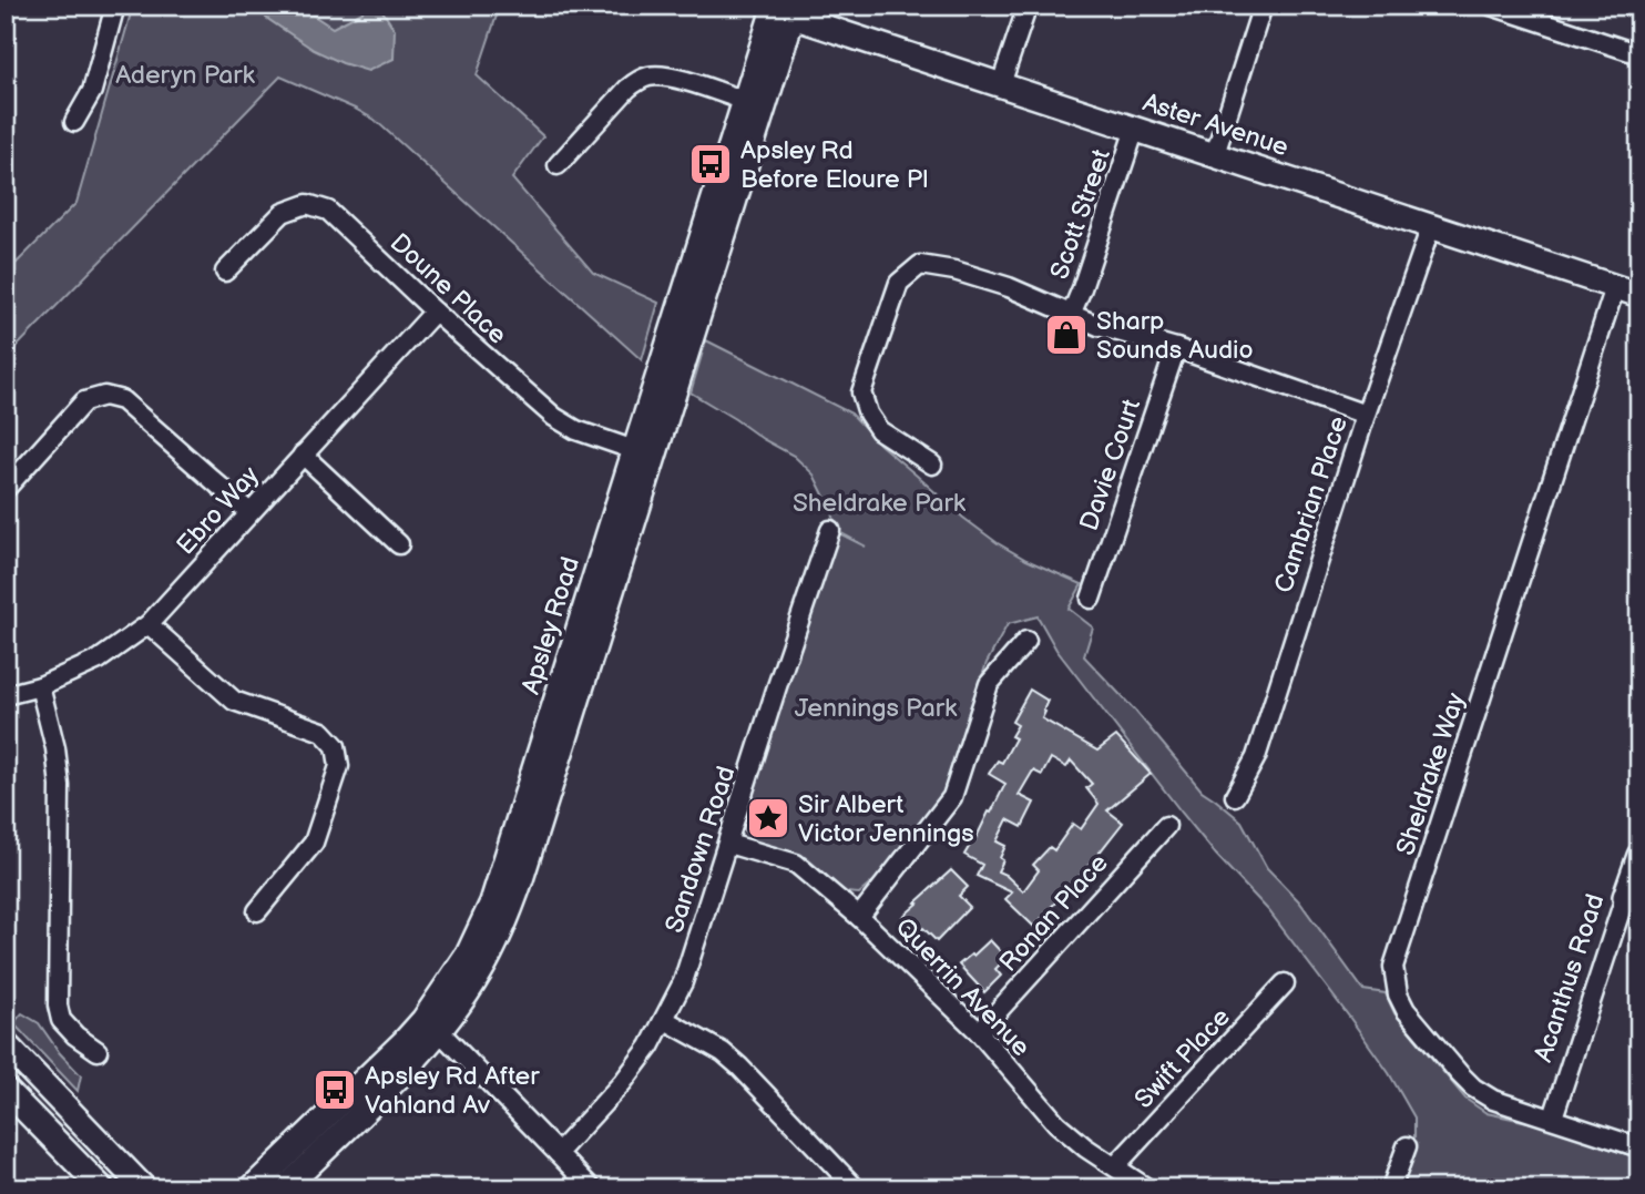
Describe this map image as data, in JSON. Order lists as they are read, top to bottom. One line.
{"streets":{"main road":["Aster Avenue","Apsley Road","Acanthus Road"],"street":["Scott Street","Doune Place","Davie Court","Cambrian Place","Ebro Way","Sheldrake Way","Sandown Road","Ronan Place","Querrin Avenue","Swift Place"]},"crossings":[["Aster Avenue","Scott Street"],["Aster Avenue","Cambrian Place"],["Aster Avenue","Apsley Road"],["Aster Avenue","Sheldrake Way"],["Doune Place","Ebro Way"],["Doune Place","Apsley Road"],["Sheldrake Way","Acanthus Road"],["Sandown Road","Querrin Avenue"],["Ronan Place","Querrin Avenue"],["Querrin Avenue","Swift Place"]],"parks":["Aderyn Park","Sheldrake Park","Jennings Park"],"places":{"bus stop":["Apsley Rd Before Eloure Pl","Apsley Rd After Vahland Av"],"shop":["Sharp Sounds Audio"],"place":["Sir Albert Victor Jennings"]}}
